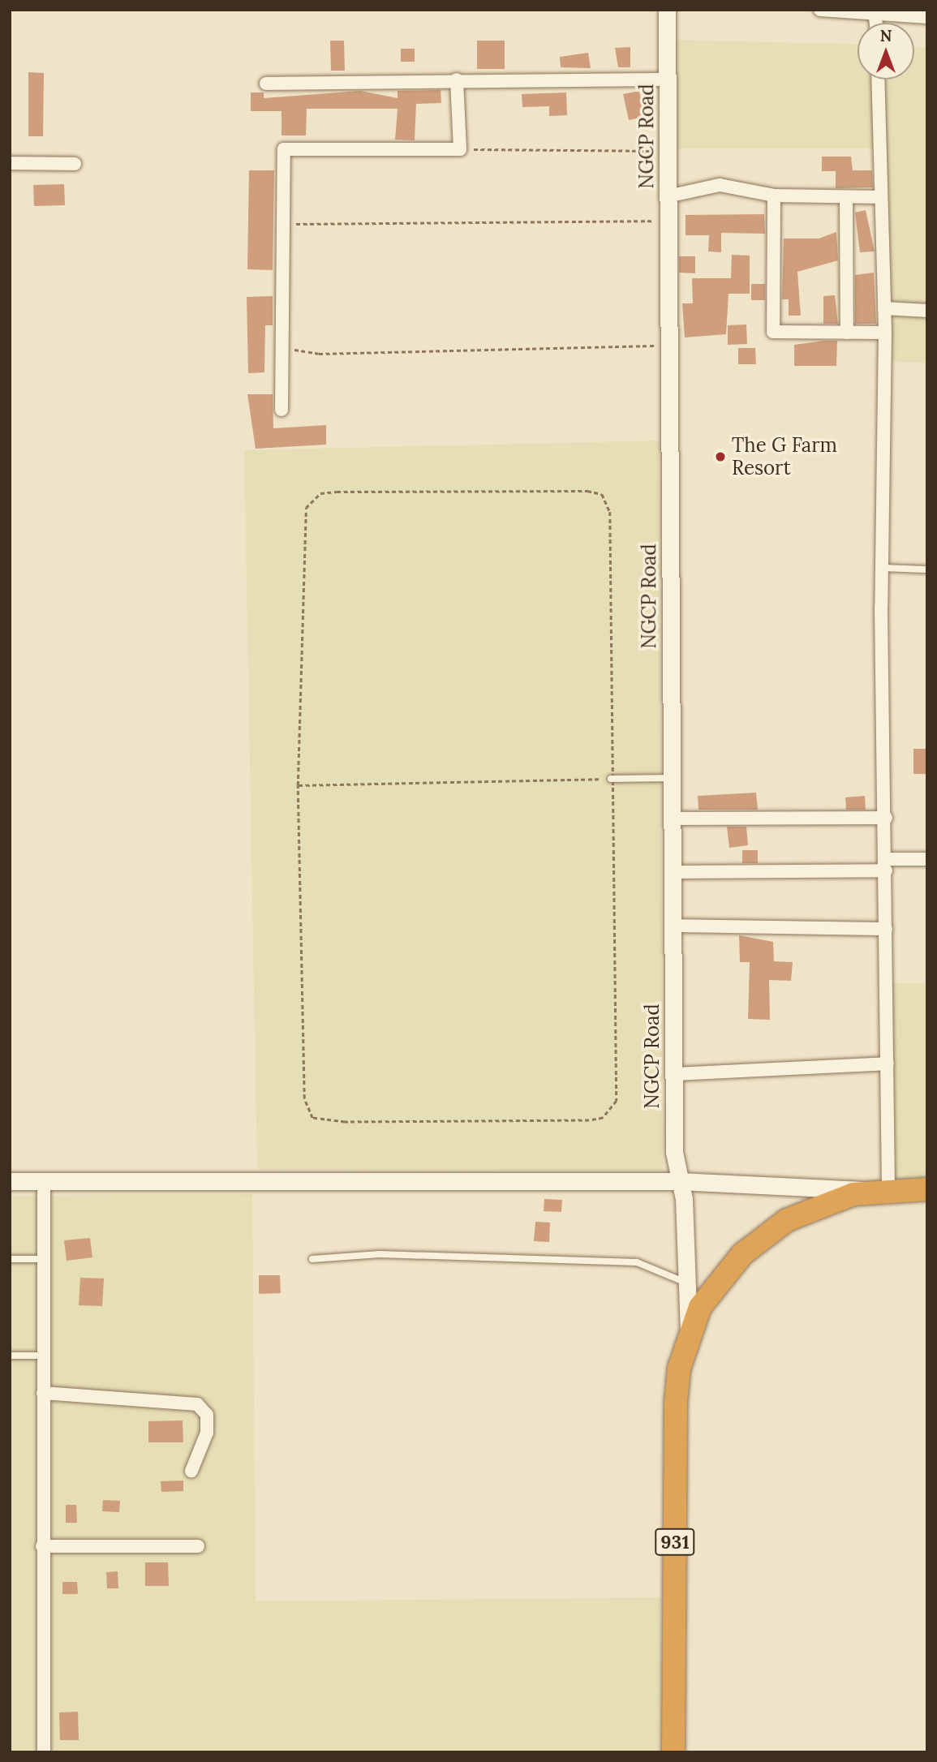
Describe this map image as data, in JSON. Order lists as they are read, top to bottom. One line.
{"streets":{"highway":["931"],"main road":["NGCP Road"]},"crossings":[["NGCP Road","931"]],"places":["The G Farm Resort"],"north":"top"}
